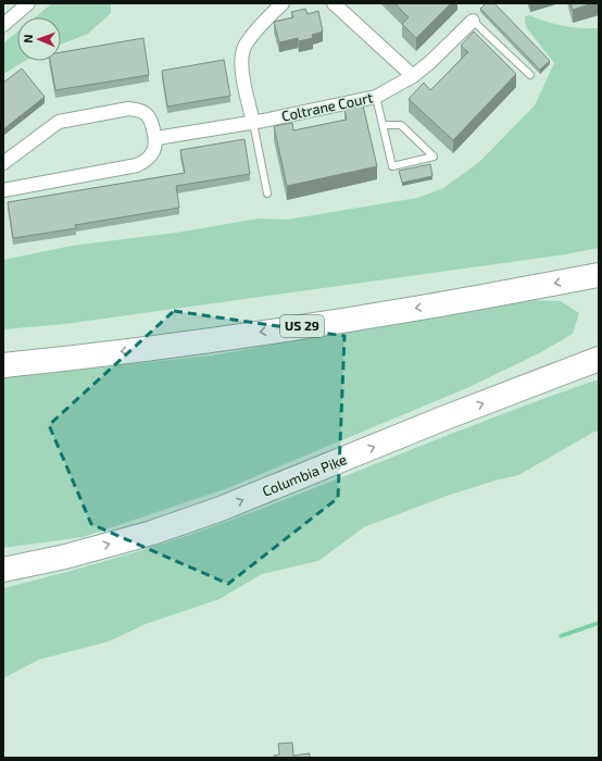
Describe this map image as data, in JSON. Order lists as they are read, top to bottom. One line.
{"streets":{"highway":["US 29","Columbia Pike"],"street":["Coltrane Court"]},"north":"left"}
